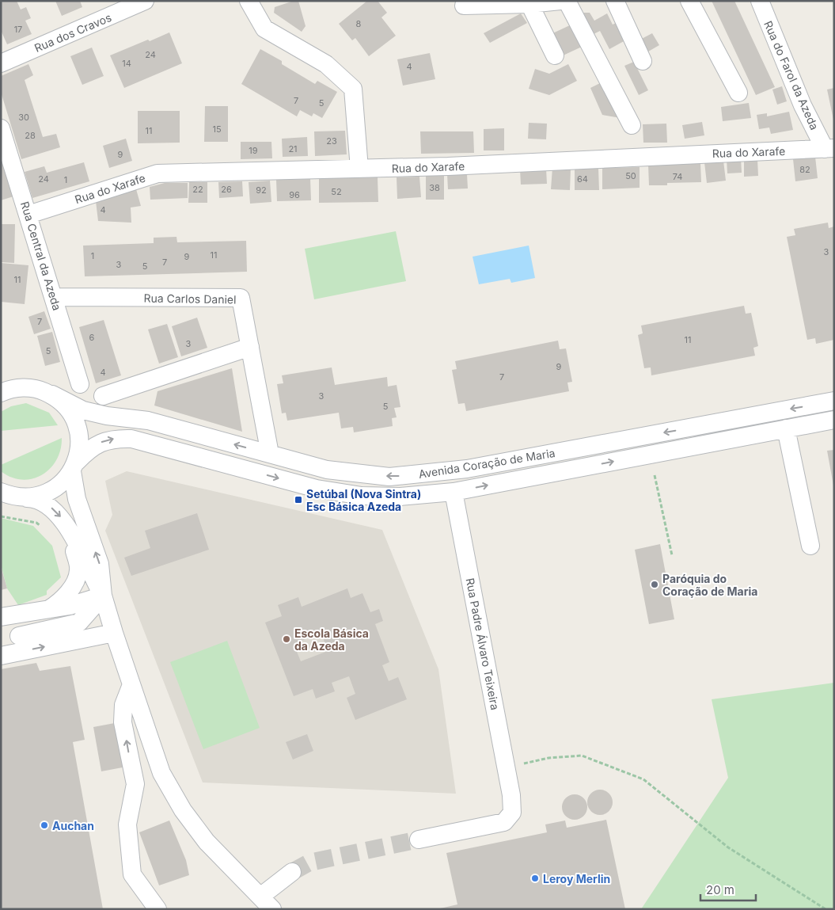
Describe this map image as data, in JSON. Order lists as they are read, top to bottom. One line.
{"streets":{"street":["Rua dos Cravos","Rua do Farol da Azeda","Rua do Xarafe","Rua Central da Azeda","Rua Carlos Daniel","Avenida Coração de Maria","Rua Padre Álvaro Teixeira"]},"crossings":[["Rua do Farol da Azeda","Rua do Xarafe"],["Rua do Xarafe","Rua Central da Azeda"],["Rua Central da Azeda","Rua Carlos Daniel"],["Rua Carlos Daniel","Avenida Coração de Maria"],["Avenida Coração de Maria","Rua Padre Álvaro Teixeira"]],"places":{"transit":["Setúbal (Nova Sintra) Esc Básica Azeda"],"other":["Paróquia do Coração de Maria","Escola Básica da Azeda","Auchan","Leroy Merlin"]},"house_numbers":["8","17","24","14","4","7","5","30","15","11","28","23","21","19","9","82","50","74","24","64","1","38","22","26","92","52","96","4","3","11","1","9","7","3","5","11","7","6","11","3","5","9","4","7","3","5"],"scale_bar":"20 m"}
